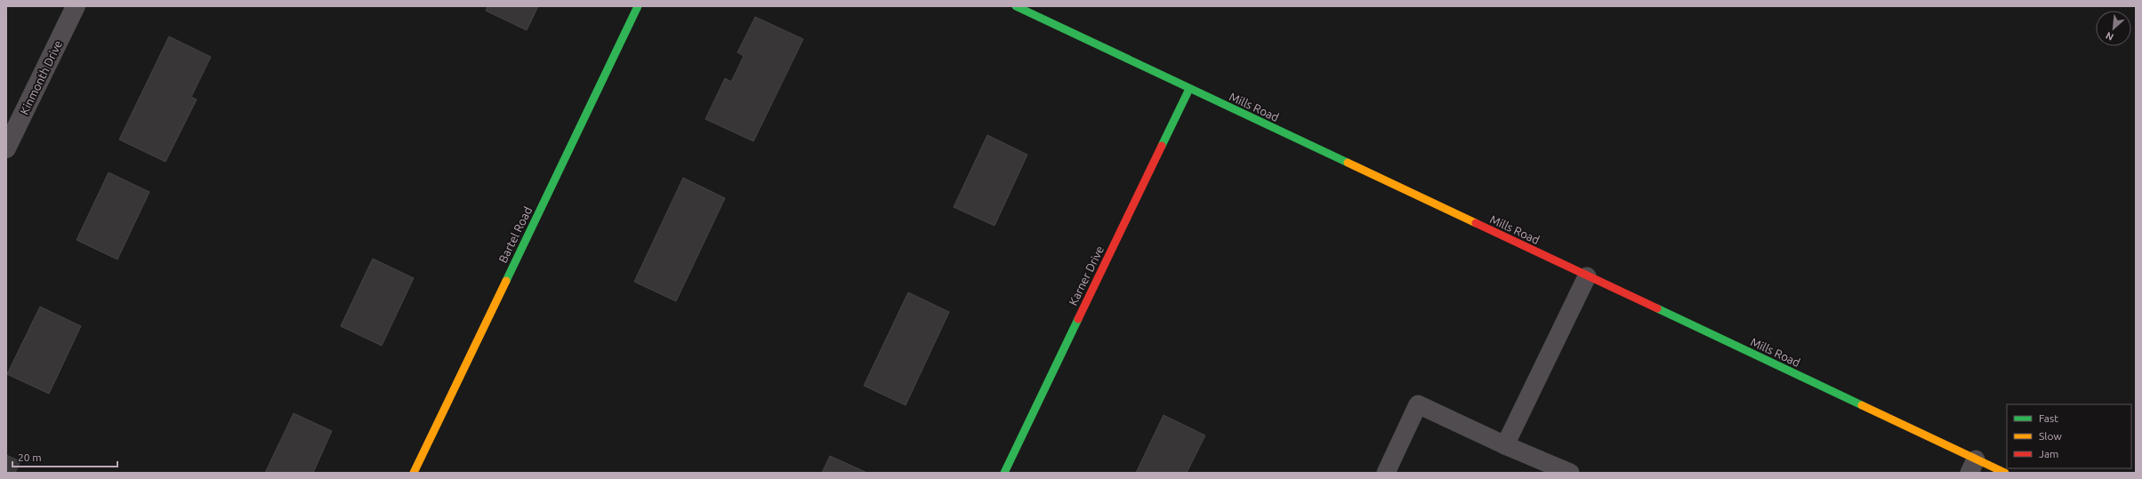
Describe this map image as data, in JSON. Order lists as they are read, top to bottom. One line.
{"streets":{"street":["Kinmonth Drive","Mills Road","Bartel Road","Karner Drive"]},"crossings":[["Mills Road","Karner Drive"]],"legend":["Fast","Slow","Jam"],"scale_bar":"20 m","north":"bottom left"}
